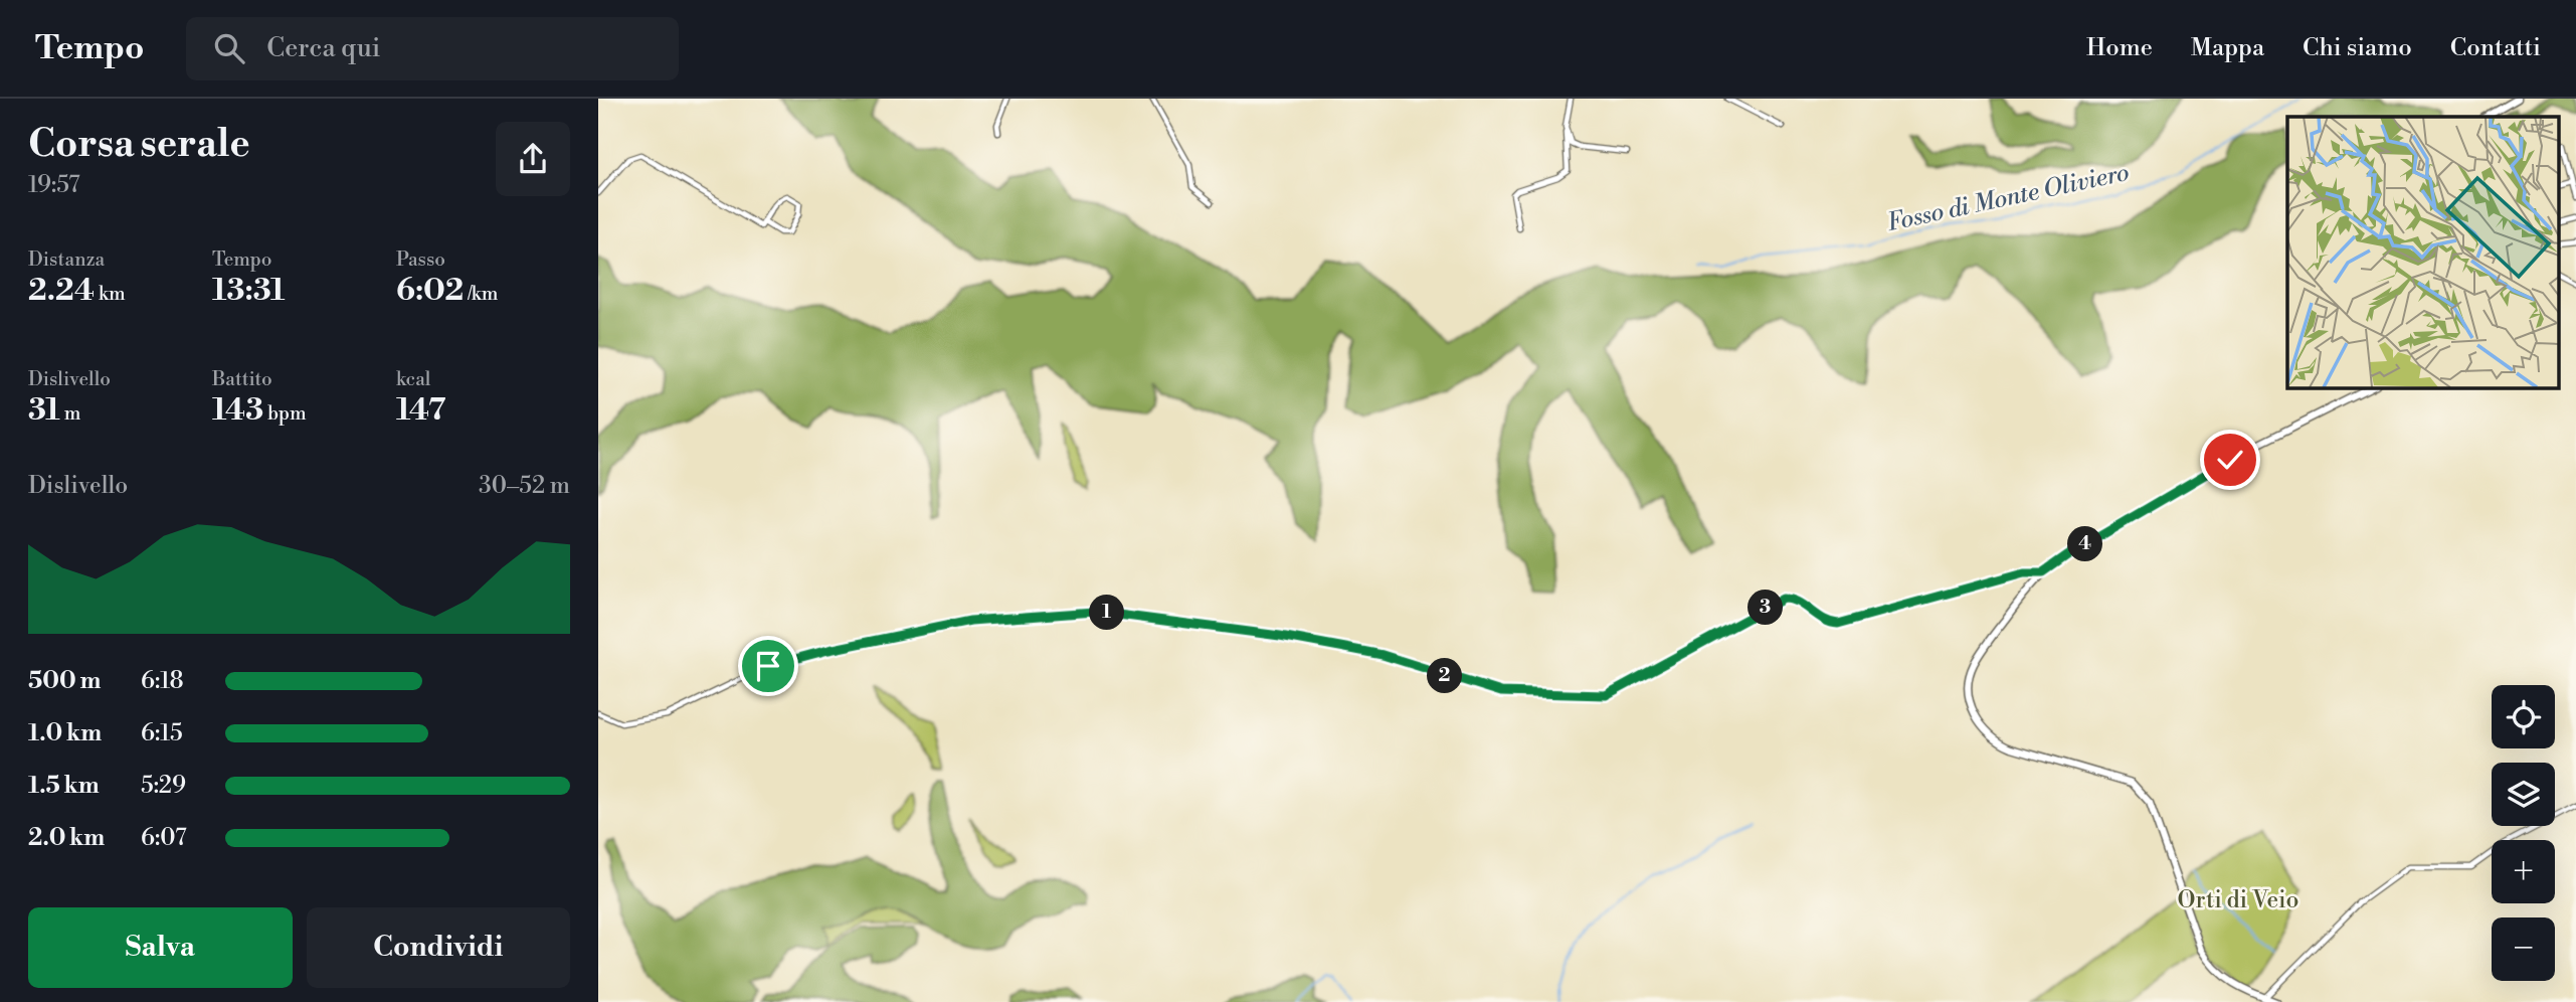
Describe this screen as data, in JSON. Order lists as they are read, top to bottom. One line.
{"water":["Fosso di Monte Oliviero"],"parks":["Orti di Veio"],"page":{"header":"Tempo","search":"Cerca qui","nav":["Home","Mappa","Chi siamo","Contatti"],"heading":["Corsa serale","19:57"],"stats":[["Distanza","2.24 km"],["Tempo","13:31"],["Passo","6:02 /km"],["Dislivello","31 m"],["Battito","143 bpm"],["kcal","147"]],"chart":["Dislivello","30–52 m"],"pins":["4","3","1","2"],"list":[{"name":"500 m","note":"6:18"},{"name":"1.0 km","note":"6:15"},{"name":"1.5 km","note":"5:29"},{"name":"2.0 km","note":"6:07"}],"map_buttons":["+","−"],"buttons":["Salva","Condividi"]}}
